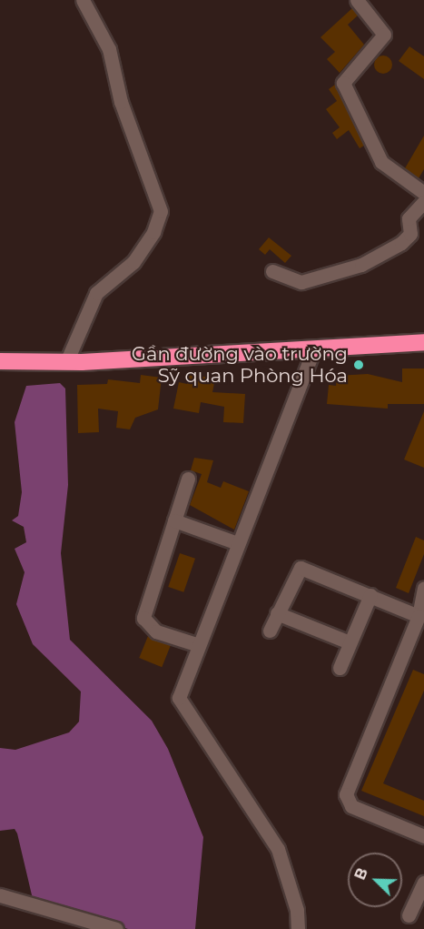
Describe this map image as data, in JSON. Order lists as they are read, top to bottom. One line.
{"places":["Gần đường vào trường Sỹ quan Phòng Hóa"],"north":"top left"}
